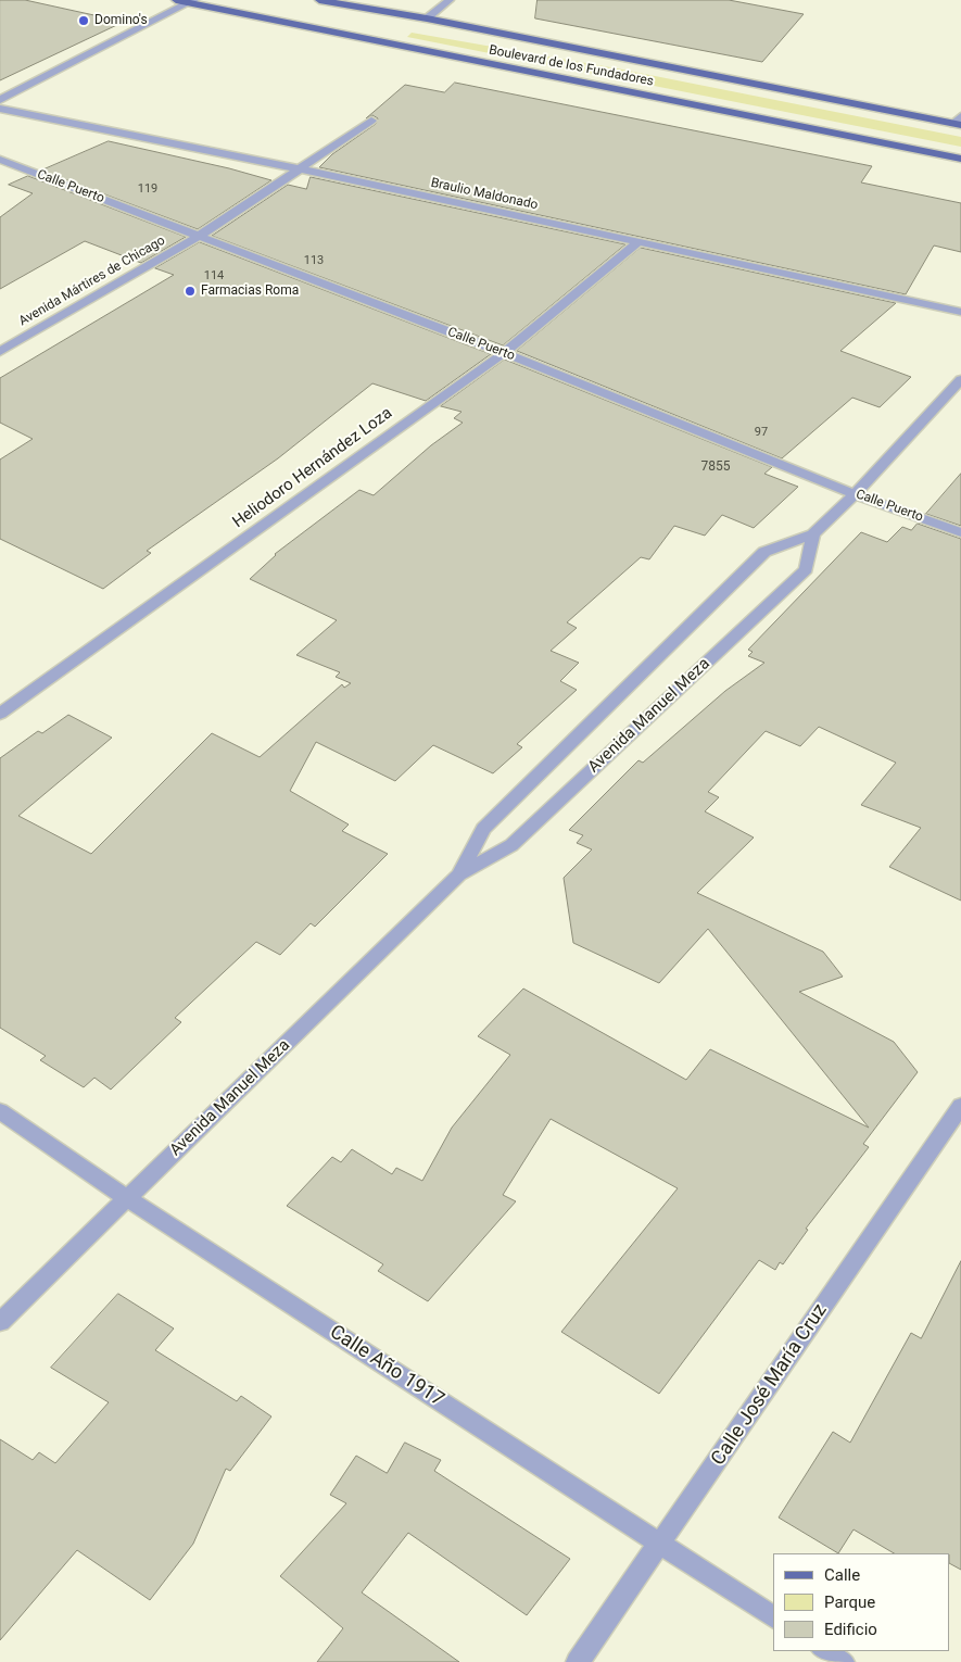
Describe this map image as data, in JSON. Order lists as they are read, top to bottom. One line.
{"streets":{"main road":["Boulevard de los Fundadores"],"street":["Calle Puerto","Braulio Maldonado","Avenida Mártires de Chicago","Heliodoro Hernández Loza","Avenida Manuel Meza","Calle Año 1917","Calle José María Cruz"]},"crossings":[["Calle Puerto","Avenida Mártires de Chicago"],["Calle Puerto","Heliodoro Hernández Loza"],["Calle Puerto","Avenida Manuel Meza"],["Braulio Maldonado","Avenida Mártires de Chicago"],["Braulio Maldonado","Heliodoro Hernández Loza"],["Avenida Manuel Meza","Calle Año 1917"],["Calle Año 1917","Calle José María Cruz"]],"places":["Domino's","Farmacias Roma"],"house_numbers":["119","113","114","97","7855"],"legend":["Calle","Parque","Edificio"]}
